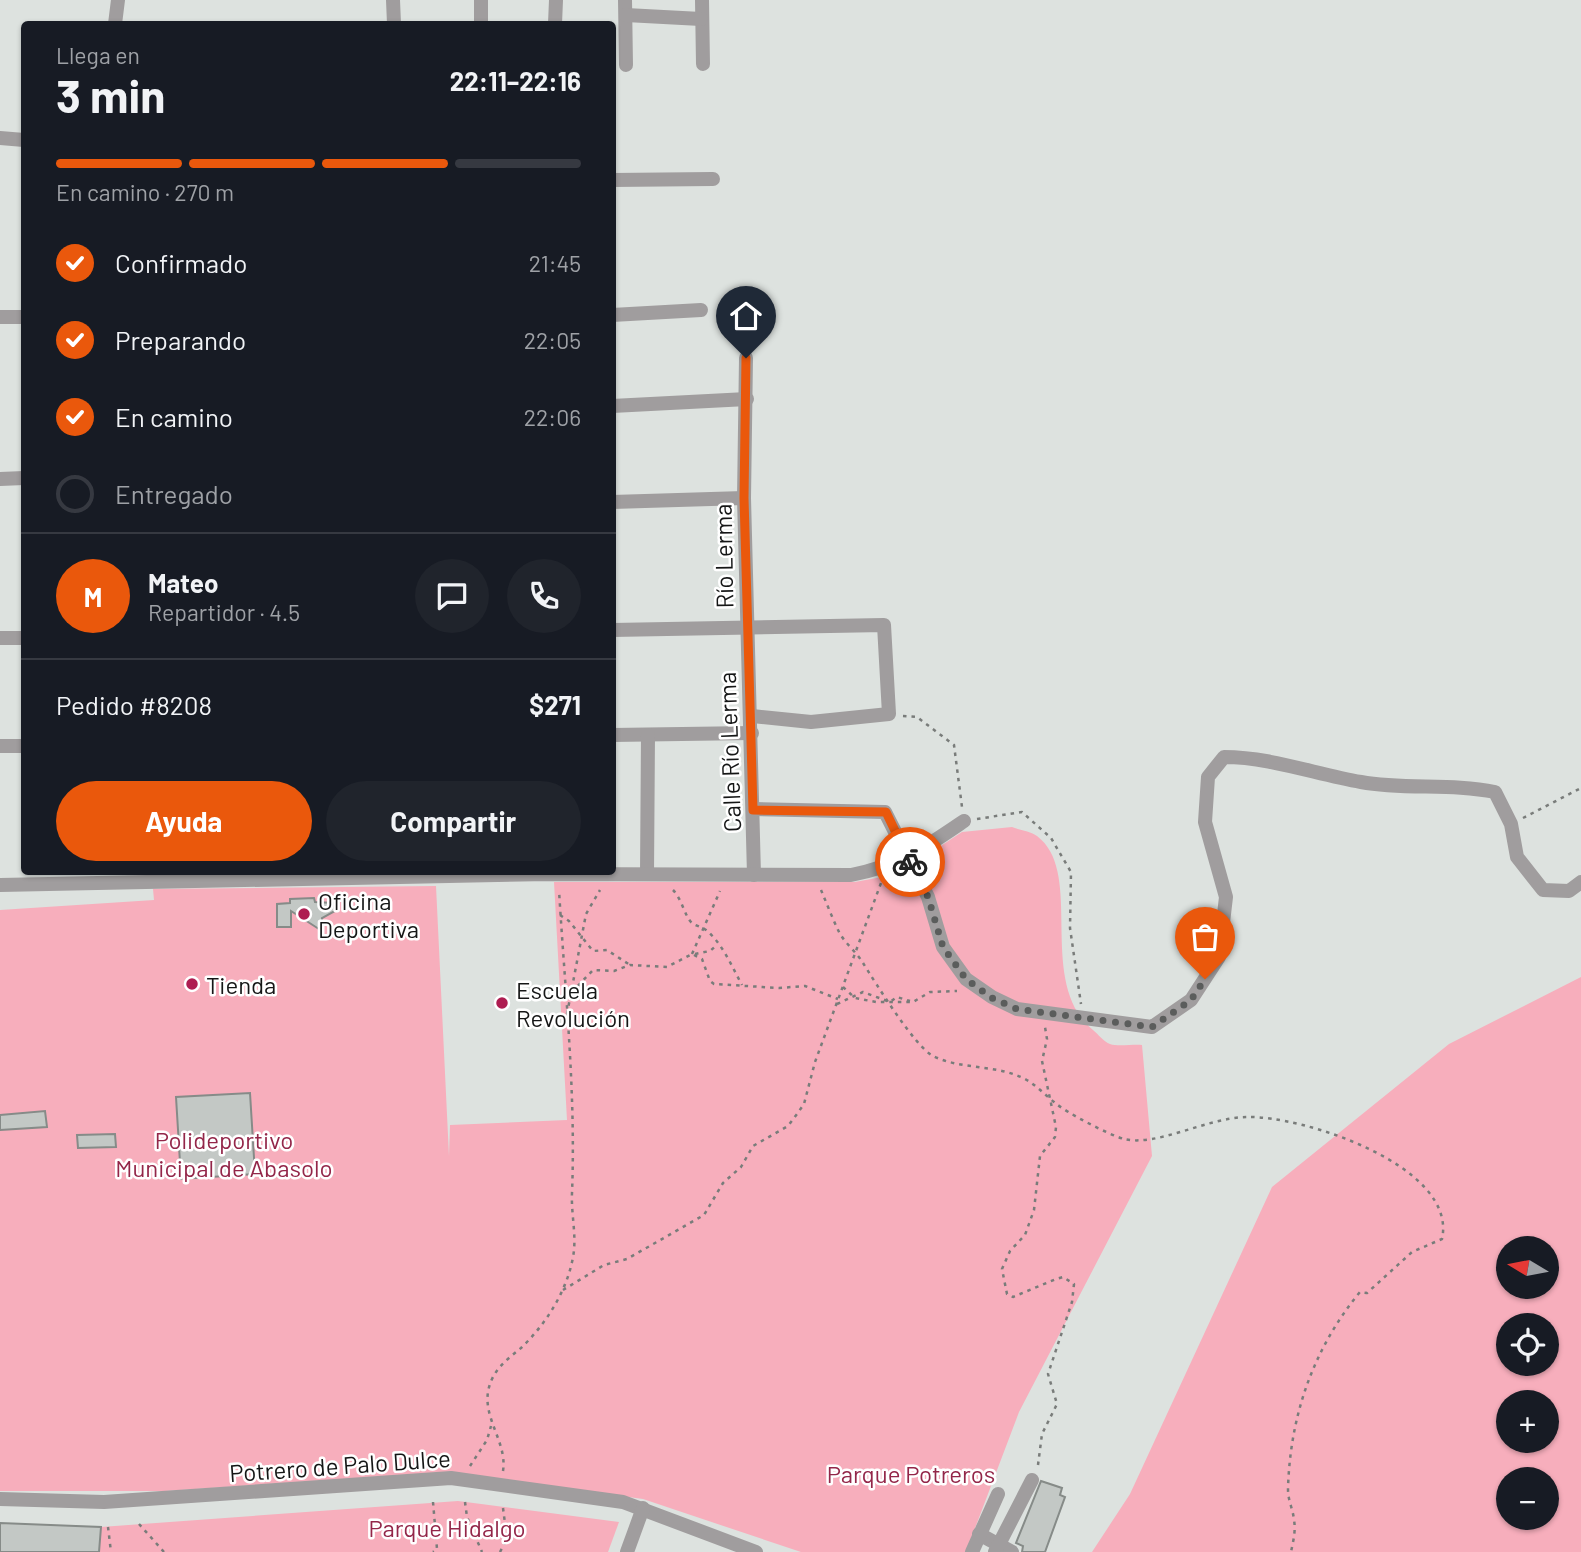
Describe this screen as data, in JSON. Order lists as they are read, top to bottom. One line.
{"streets":{"street":["Río Lerma","Calle Río Lerma","Potrero de Palo Dulce"]},"crossings":[["Río Lerma","Calle Río Lerma"]],"parks":["Polideportivo Municipal de Abasolo","Parque Potreros","Parque Hidalgo"],"places":["Oficina Deportiva","Tienda","Escuela Revolución"],"north":"left","page":{"heading":["3 min","Llega en","22:11–22:16"],"panel":["Mateo","Repartidor · 4.5","Pedido #8208","$271"],"bar":"En camino · 270 m","list":[["Confirmado","21:45"],["Preparando","22:05"],["En camino","22:06"],"Entregado"],"round":"M","buttons":["Ayuda","Compartir"],"map_buttons":["+","−"]}}
